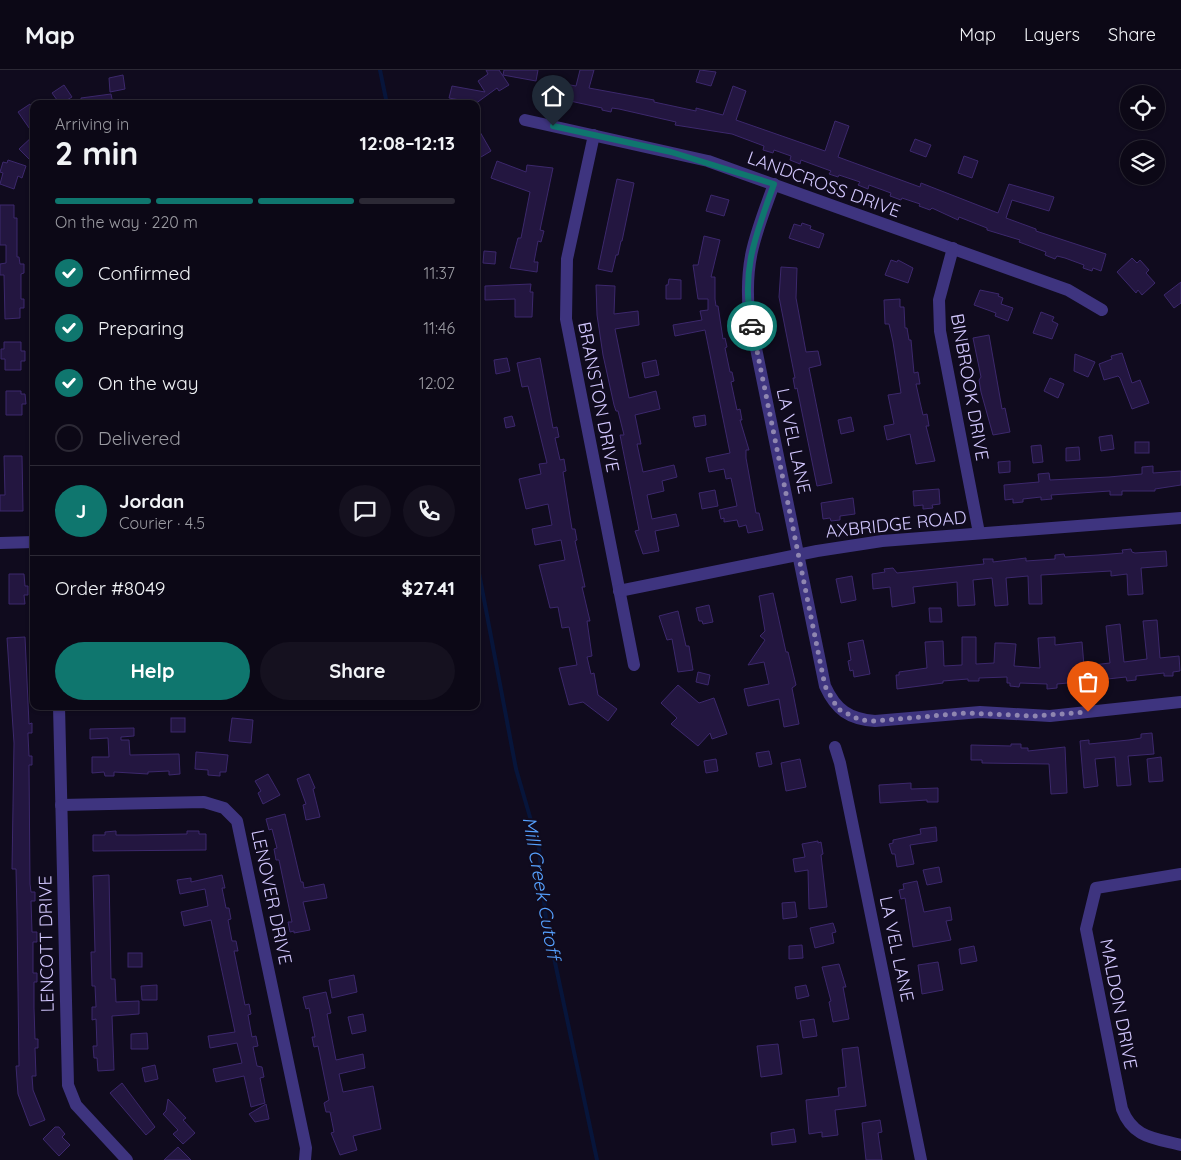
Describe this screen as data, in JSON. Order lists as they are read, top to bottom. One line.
{"streets":{"street":["LANDCROSS DRIVE","BINBROOK DRIVE","BRANSTON DRIVE","LA VEL LANE","AXBRIDGE ROAD","LENOVER DRIVE","LENCOTT DRIVE","MALDON DRIVE"]},"crossings":[["LANDCROSS DRIVE","BINBROOK DRIVE"],["LANDCROSS DRIVE","BRANSTON DRIVE"],["LANDCROSS DRIVE","LA VEL LANE"],["BINBROOK DRIVE","AXBRIDGE ROAD"],["BRANSTON DRIVE","AXBRIDGE ROAD"],["LA VEL LANE","AXBRIDGE ROAD"],["LENOVER DRIVE","LENCOTT DRIVE"]],"water":["Mill Creek Cutoff"],"page":{"header":"Map","nav":["Map","Layers","Share"],"heading":["2 min","Arriving in","12:08–12:13"],"panel":["Jordan","Courier · 4.5","Order #8049","$27.41"],"bar":"On the way · 220 m","list":[["Confirmed","11:37"],["Preparing","11:46"],["On the way","12:02"],"Delivered"],"round":"J","buttons":["Help","Share"]}}
